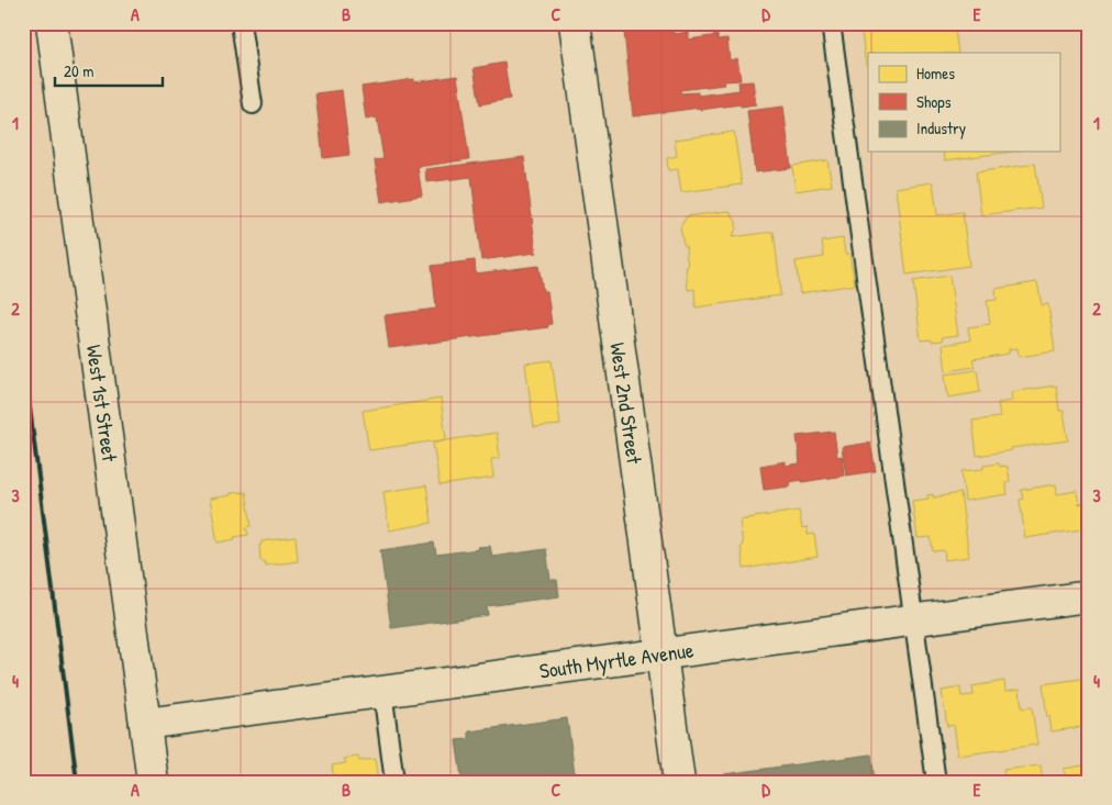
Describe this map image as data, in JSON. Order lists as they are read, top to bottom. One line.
{"streets":{"street":["West 1st Street","West 2nd Street","South Myrtle Avenue"]},"crossings":[["West 1st Street","South Myrtle Avenue"],["West 2nd Street","South Myrtle Avenue"]],"legend":["Homes","Shops","Industry"],"scale_bar":"20 m","grid":{"columns":["A","B","C","D","E"],"rows":["1","2","3","4"]}}
